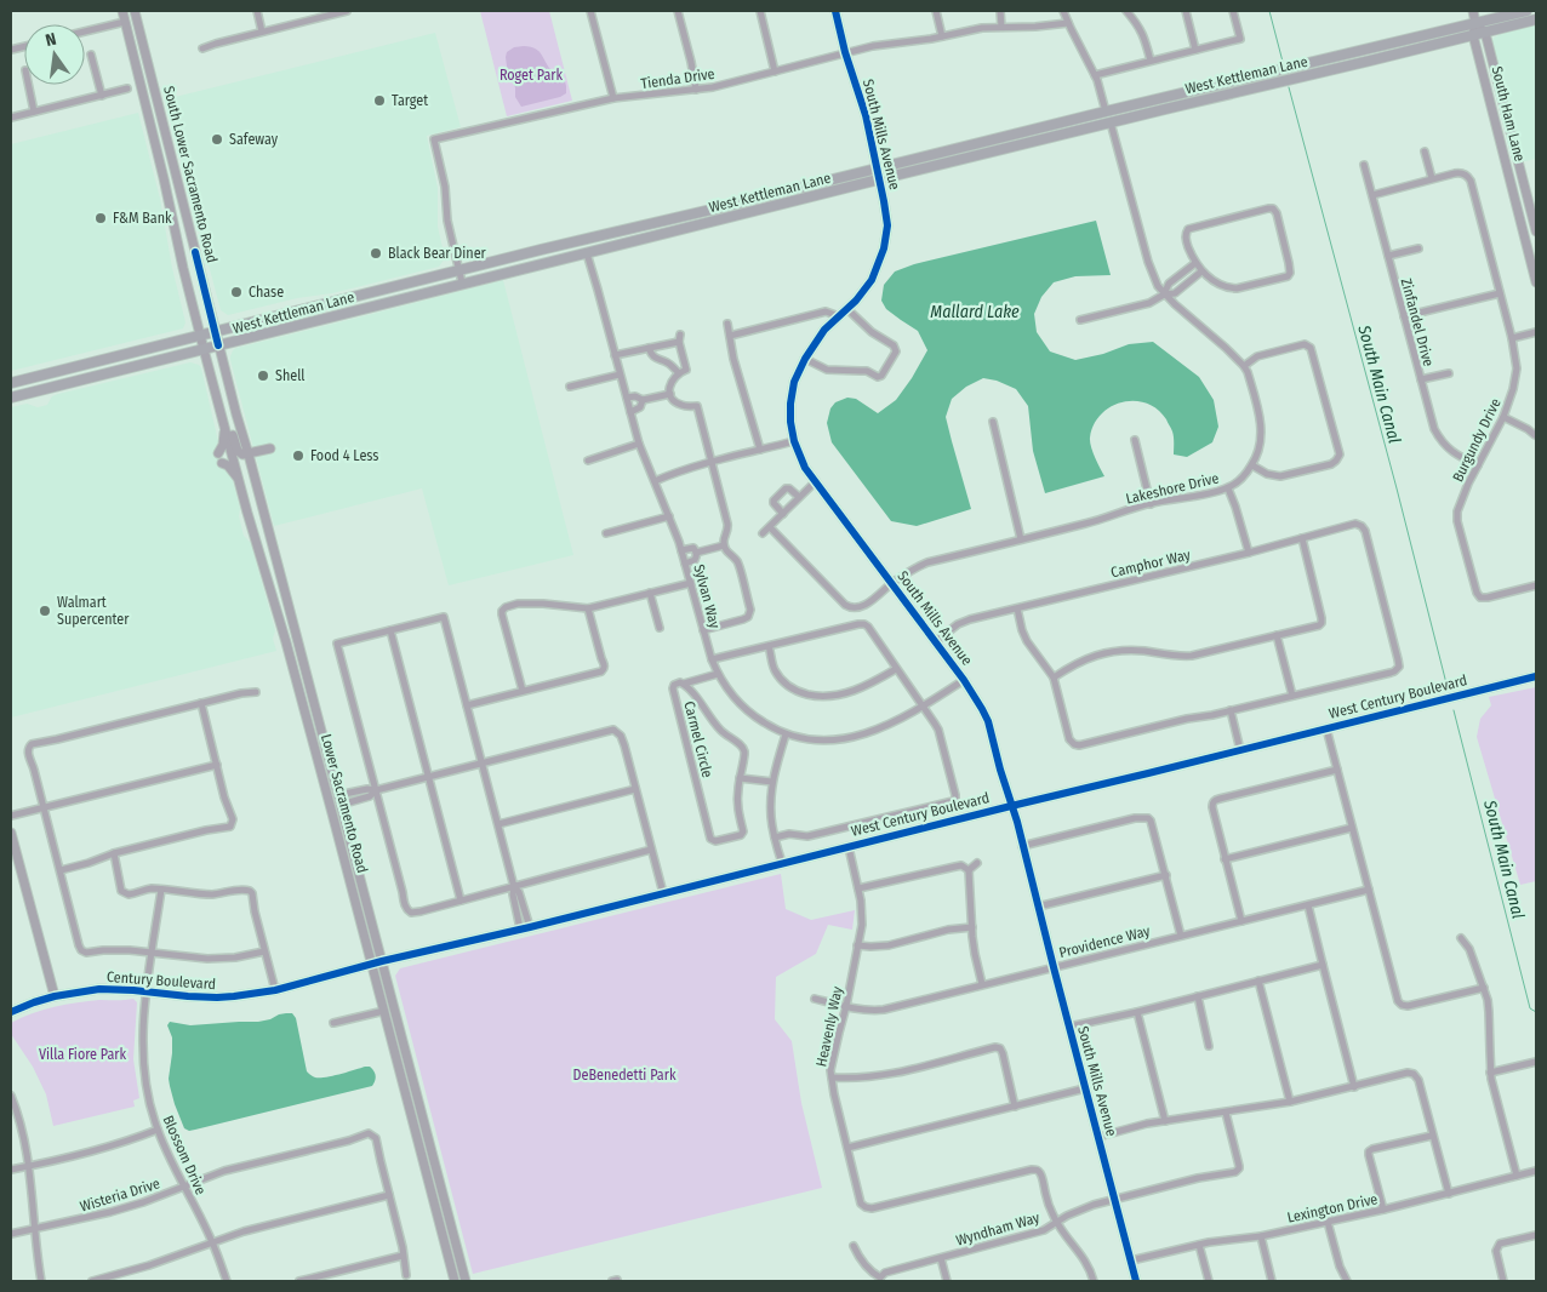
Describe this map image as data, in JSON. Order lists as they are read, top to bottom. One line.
{"streets":{"main road":["West Kettleman Lane","South Ham Lane","South Mills Avenue","South Lower Sacramento Road","West Century Boulevard","Lower Sacramento Road","Century Boulevard"],"street":["Tienda Drive","Zinfandel Drive","Burgundy Drive","Lakeshore Drive","Camphor Way","Sylvan Way","Carmel Circle","Providence Way","Heavenly Way","Blossom Drive","Wisteria Drive","Lexington Drive","Wyndham Way"]},"crossings":[["West Kettleman Lane","Tienda Drive"],["West Kettleman Lane","South Ham Lane"],["West Kettleman Lane","South Mills Avenue"],["West Kettleman Lane","South Lower Sacramento Road"],["West Kettleman Lane","Lakeshore Drive"],["West Kettleman Lane","Sylvan Way"],["West Kettleman Lane","Lower Sacramento Road"],["Tienda Drive","South Mills Avenue"],["South Mills Avenue","Lakeshore Drive"],["South Mills Avenue","Camphor Way"],["South Mills Avenue","Sylvan Way"],["South Mills Avenue","West Century Boulevard"],["South Mills Avenue","Providence Way"],["South Mills Avenue","Lexington Drive"],["South Mills Avenue","Wyndham Way"],["South Lower Sacramento Road","Lower Sacramento Road"],["Zinfandel Drive","Burgundy Drive"],["West Century Boulevard","Lower Sacramento Road"],["West Century Boulevard","Century Boulevard"],["West Century Boulevard","Heavenly Way"],["Lower Sacramento Road","Century Boulevard"],["Providence Way","Heavenly Way"],["Century Boulevard","Blossom Drive"],["Heavenly Way","Wyndham Way"],["Blossom Drive","Wisteria Drive"]],"water":["Mallard Lake","South Main Canal"],"parks":["Roget Park","Villa Fiore Park","DeBenedetti Park"],"places":["Target","Safeway","F&M Bank","Black Bear Diner","Chase","Shell","Food 4 Less","Walmart Supercenter"],"north":"top"}
